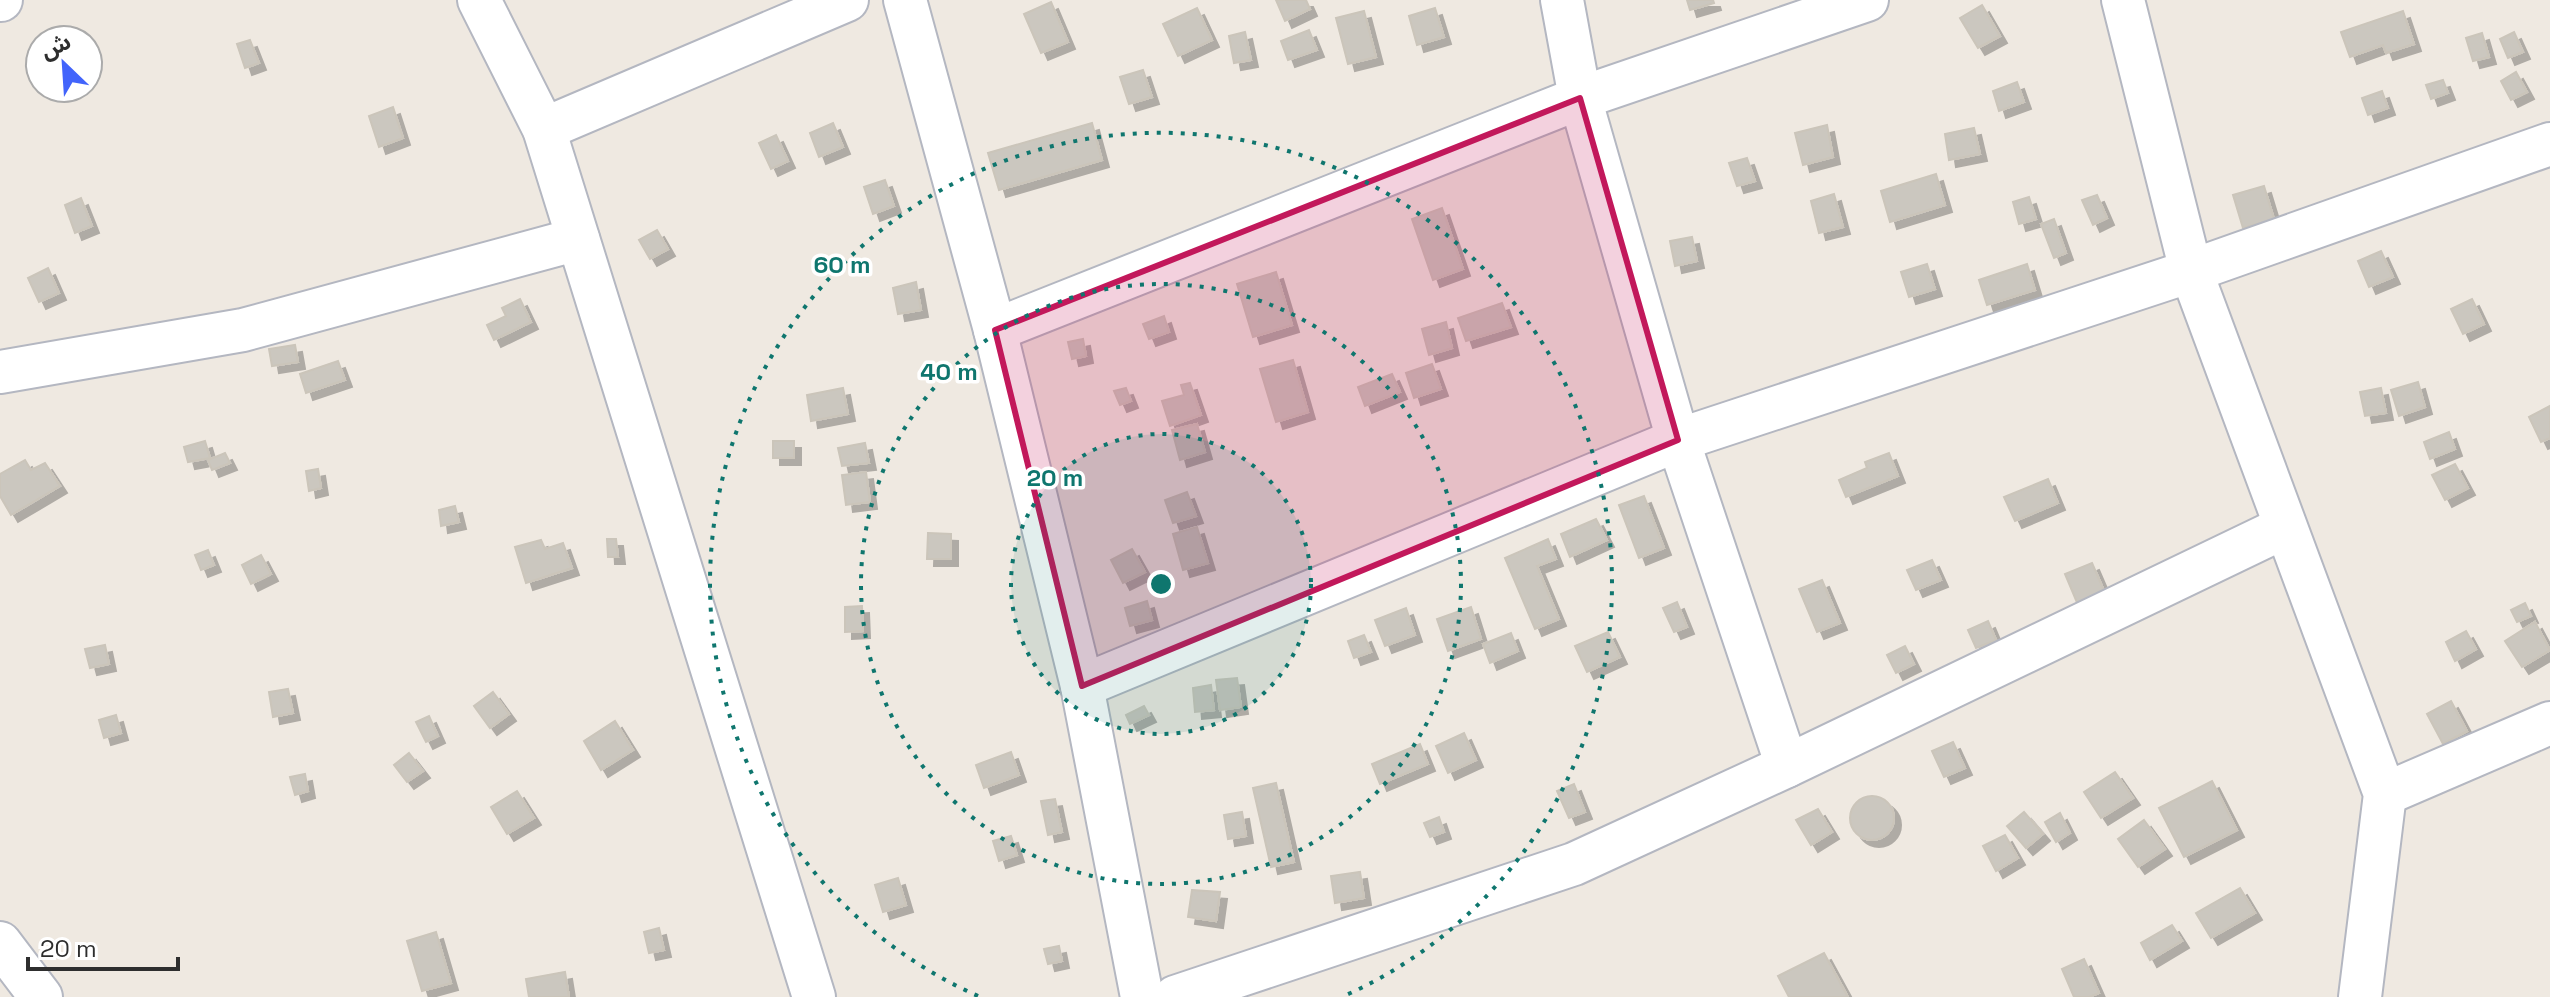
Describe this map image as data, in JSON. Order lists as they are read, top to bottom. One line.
{"scale_bar":"20 m","north":"top left","rings":["60 m","40 m","20 m"]}
